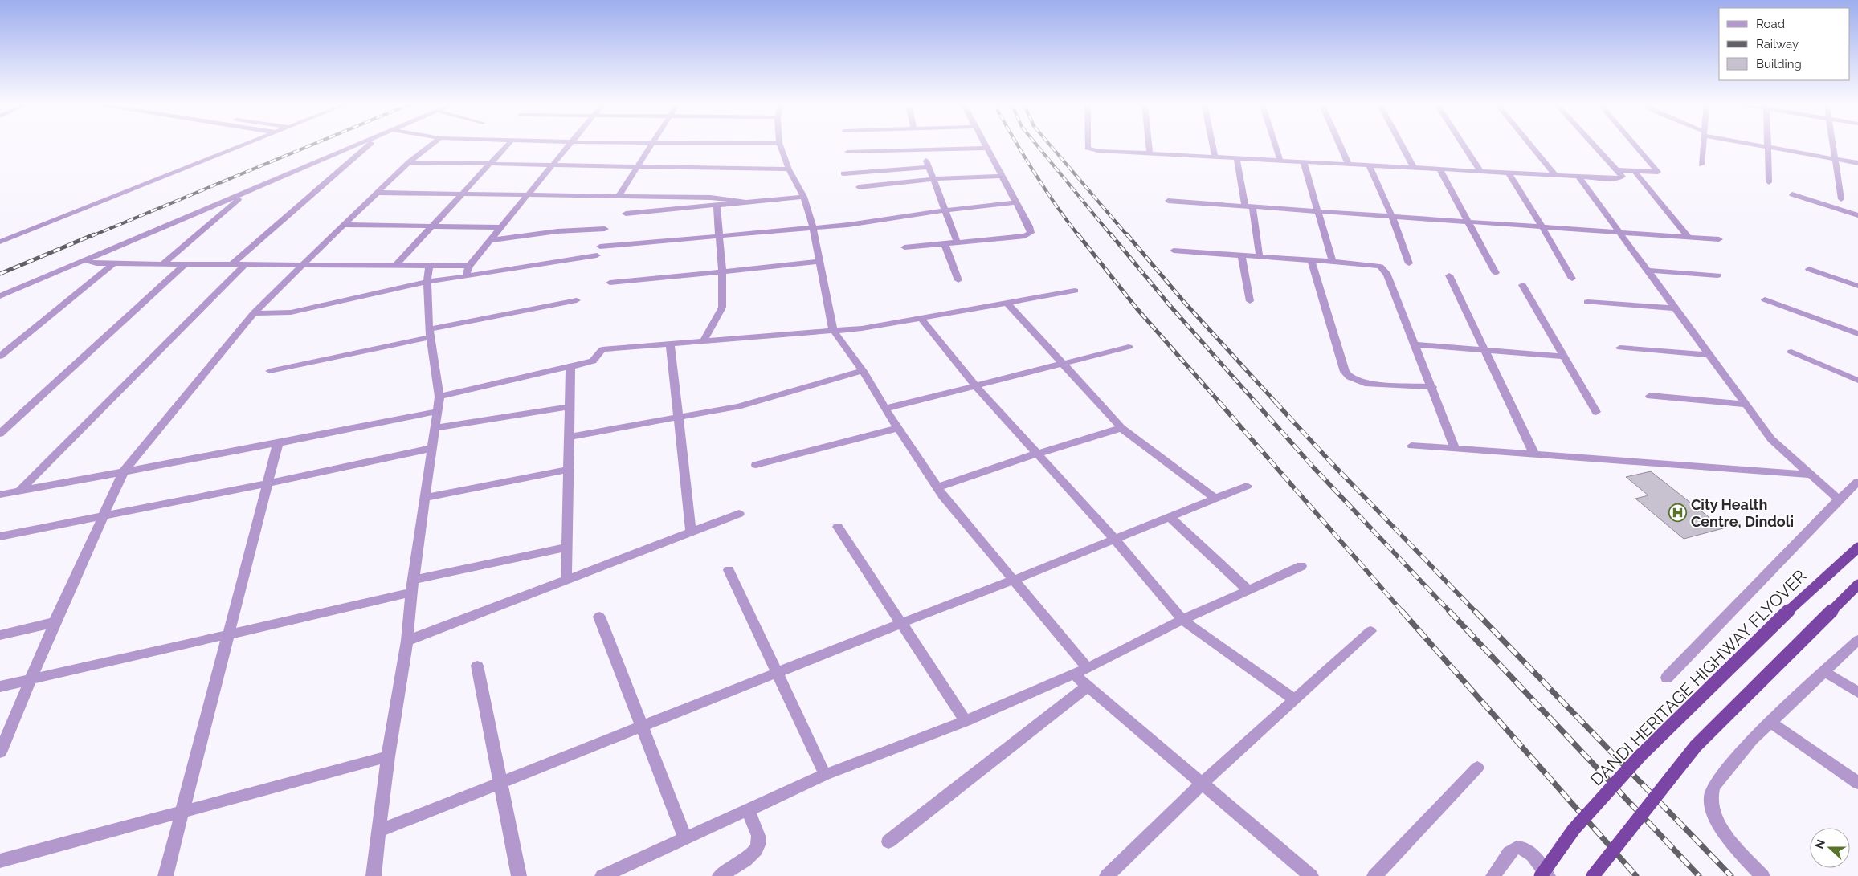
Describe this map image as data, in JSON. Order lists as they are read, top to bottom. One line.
{"streets":{"main road":["DANDI HERITAGE HIGHWAY FLYOVER"]},"places":{"hospital":["City Health Centre, Dindoli"]},"legend":["Road","Railway","Building"],"north":"left"}
